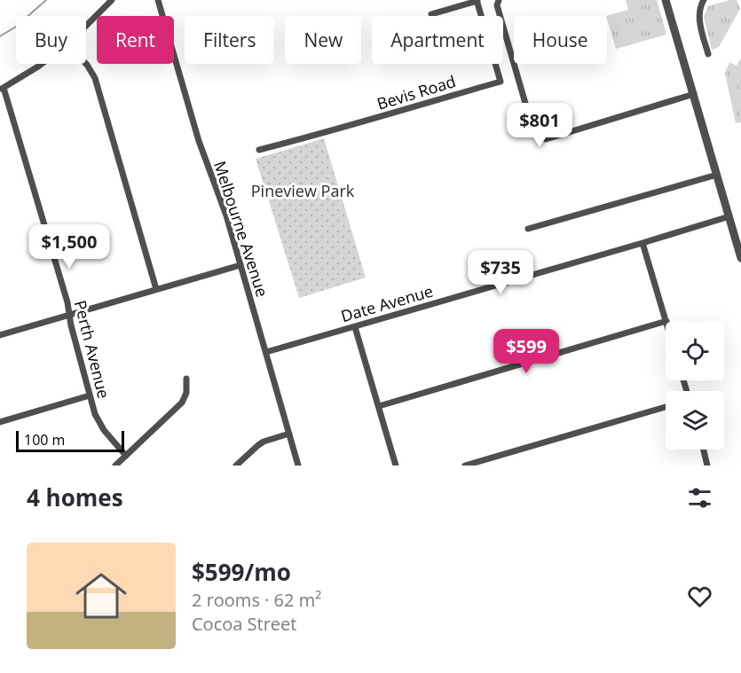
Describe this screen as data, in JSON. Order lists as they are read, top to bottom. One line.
{"streets":{"street":["Bevis Road","Melbourne Avenue","Date Avenue","Perth Avenue"]},"crossings":[["Melbourne Avenue","Date Avenue"]],"parks":["Pineview Park"],"scale_bar":"100 m","page":{"chip":["Buy","Rent","Filters","New","Apartment","House"],"price":["$801","$1,500","$735","$599"],"scale":"100 m","heading":"4 homes","list":[{"name":"$599/mo","note":"2 rooms · 62 m² · Cocoa Street"}]}}
